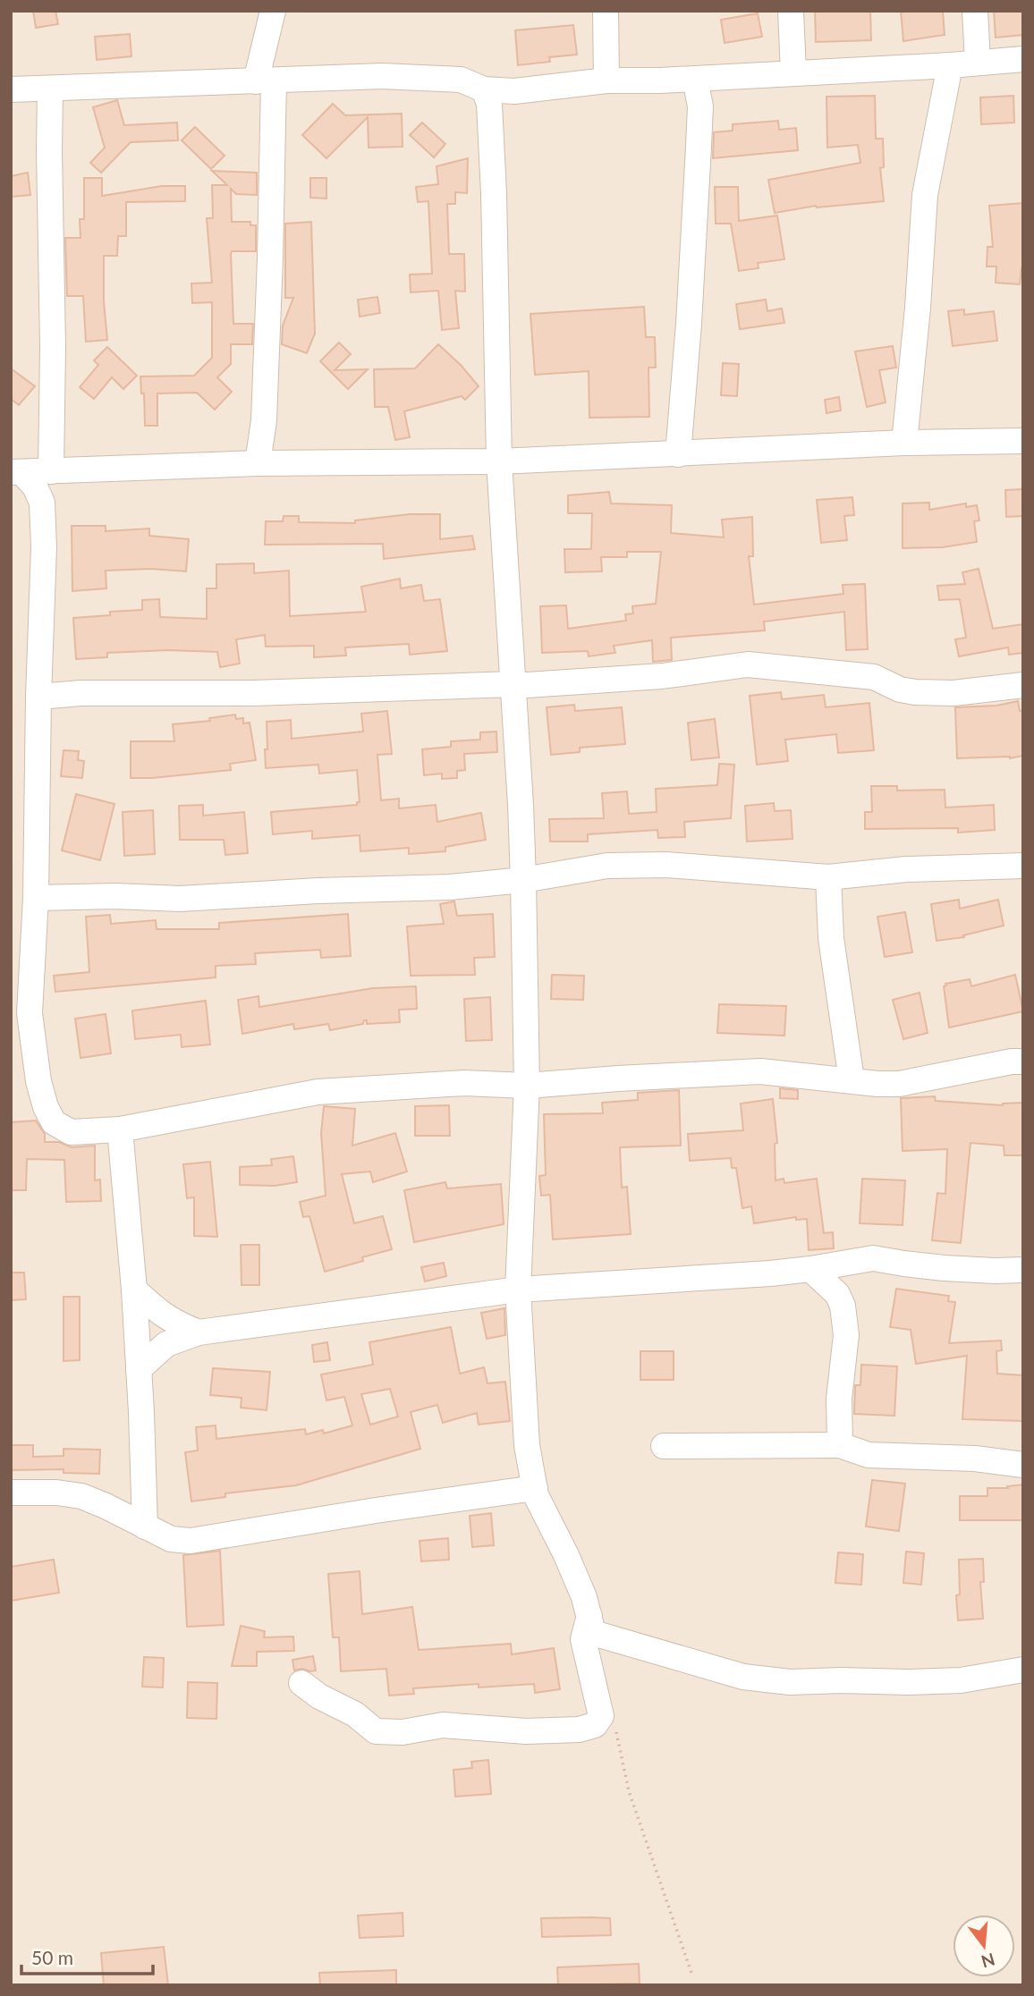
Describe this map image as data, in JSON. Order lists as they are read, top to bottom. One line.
{"scale_bar":"50 m","north":"bottom"}
